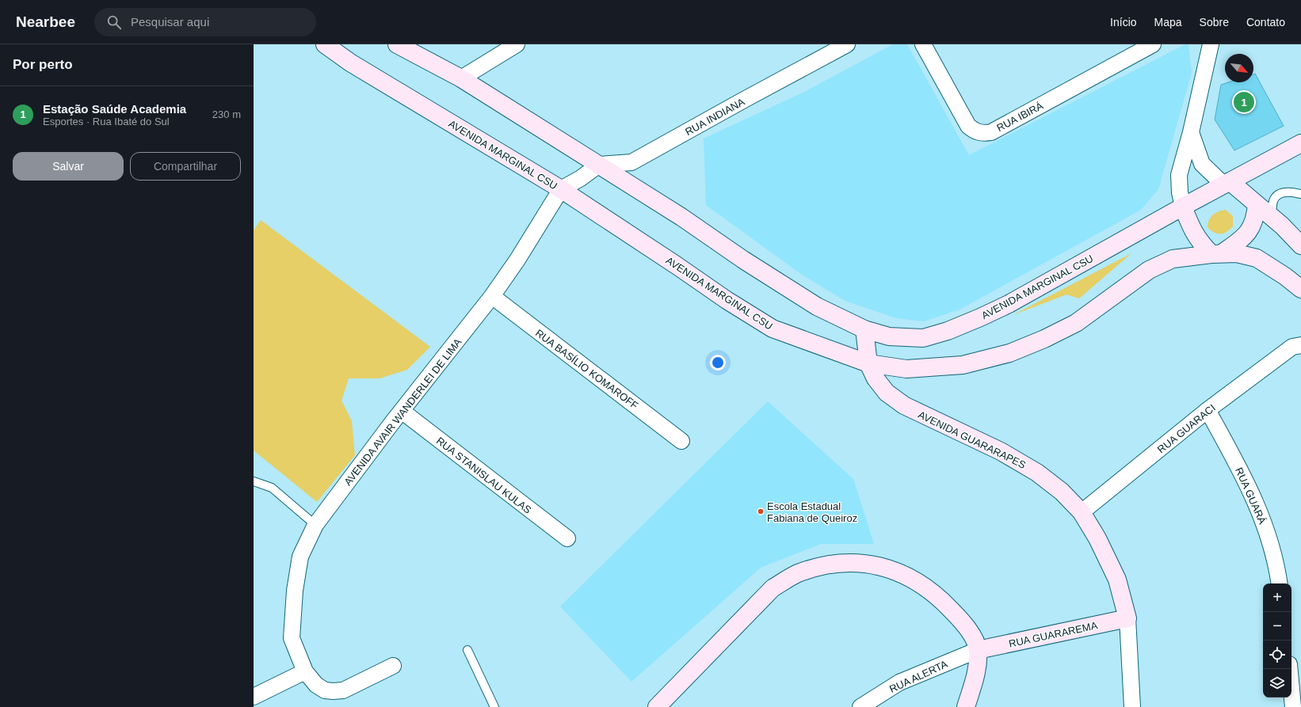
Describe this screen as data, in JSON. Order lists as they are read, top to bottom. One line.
{"streets":{"main road":["AVENIDA MARGINAL CSU","AVENIDA GUARARAPES","RUA GUARAREMA"],"street":["RUA INDIANA","RUA IBIRÁ","RUA BASÍLIO KOMAROFF","AVENIDA AVAIR WANDERLEI DE LIMA","RUA GUARACI","RUA STANISLAU KULAS","RUA GUARÁ","RUA ALERTA"]},"crossings":[["RUA INDIANA","AVENIDA MARGINAL CSU"],["RUA INDIANA","AVENIDA AVAIR WANDERLEI DE LIMA"],["AVENIDA MARGINAL CSU","AVENIDA AVAIR WANDERLEI DE LIMA"],["AVENIDA MARGINAL CSU","AVENIDA GUARARAPES"],["RUA BASÍLIO KOMAROFF","AVENIDA AVAIR WANDERLEI DE LIMA"],["AVENIDA AVAIR WANDERLEI DE LIMA","RUA STANISLAU KULAS"],["RUA GUARACI","AVENIDA GUARARAPES"],["RUA GUARACI","RUA GUARÁ"],["AVENIDA GUARARAPES","RUA GUARAREMA"],["RUA GUARAREMA","RUA ALERTA"]],"places":["Escola Estadual Fabiana de Queiroz"],"north":"bottom right","page":{"header":"Nearbee","search":"Pesquisar aqui","nav":["Início","Mapa","Sobre","Contato"],"heading":"Por perto","list":[{"mark":"1","name":"Estação Saúde Academia","note":"Esportes · Rua Ibaté do Sul","value":"230 m"}],"pins":"1","buttons":["Salvar","Compartilhar"],"map_buttons":["+","−"]}}
